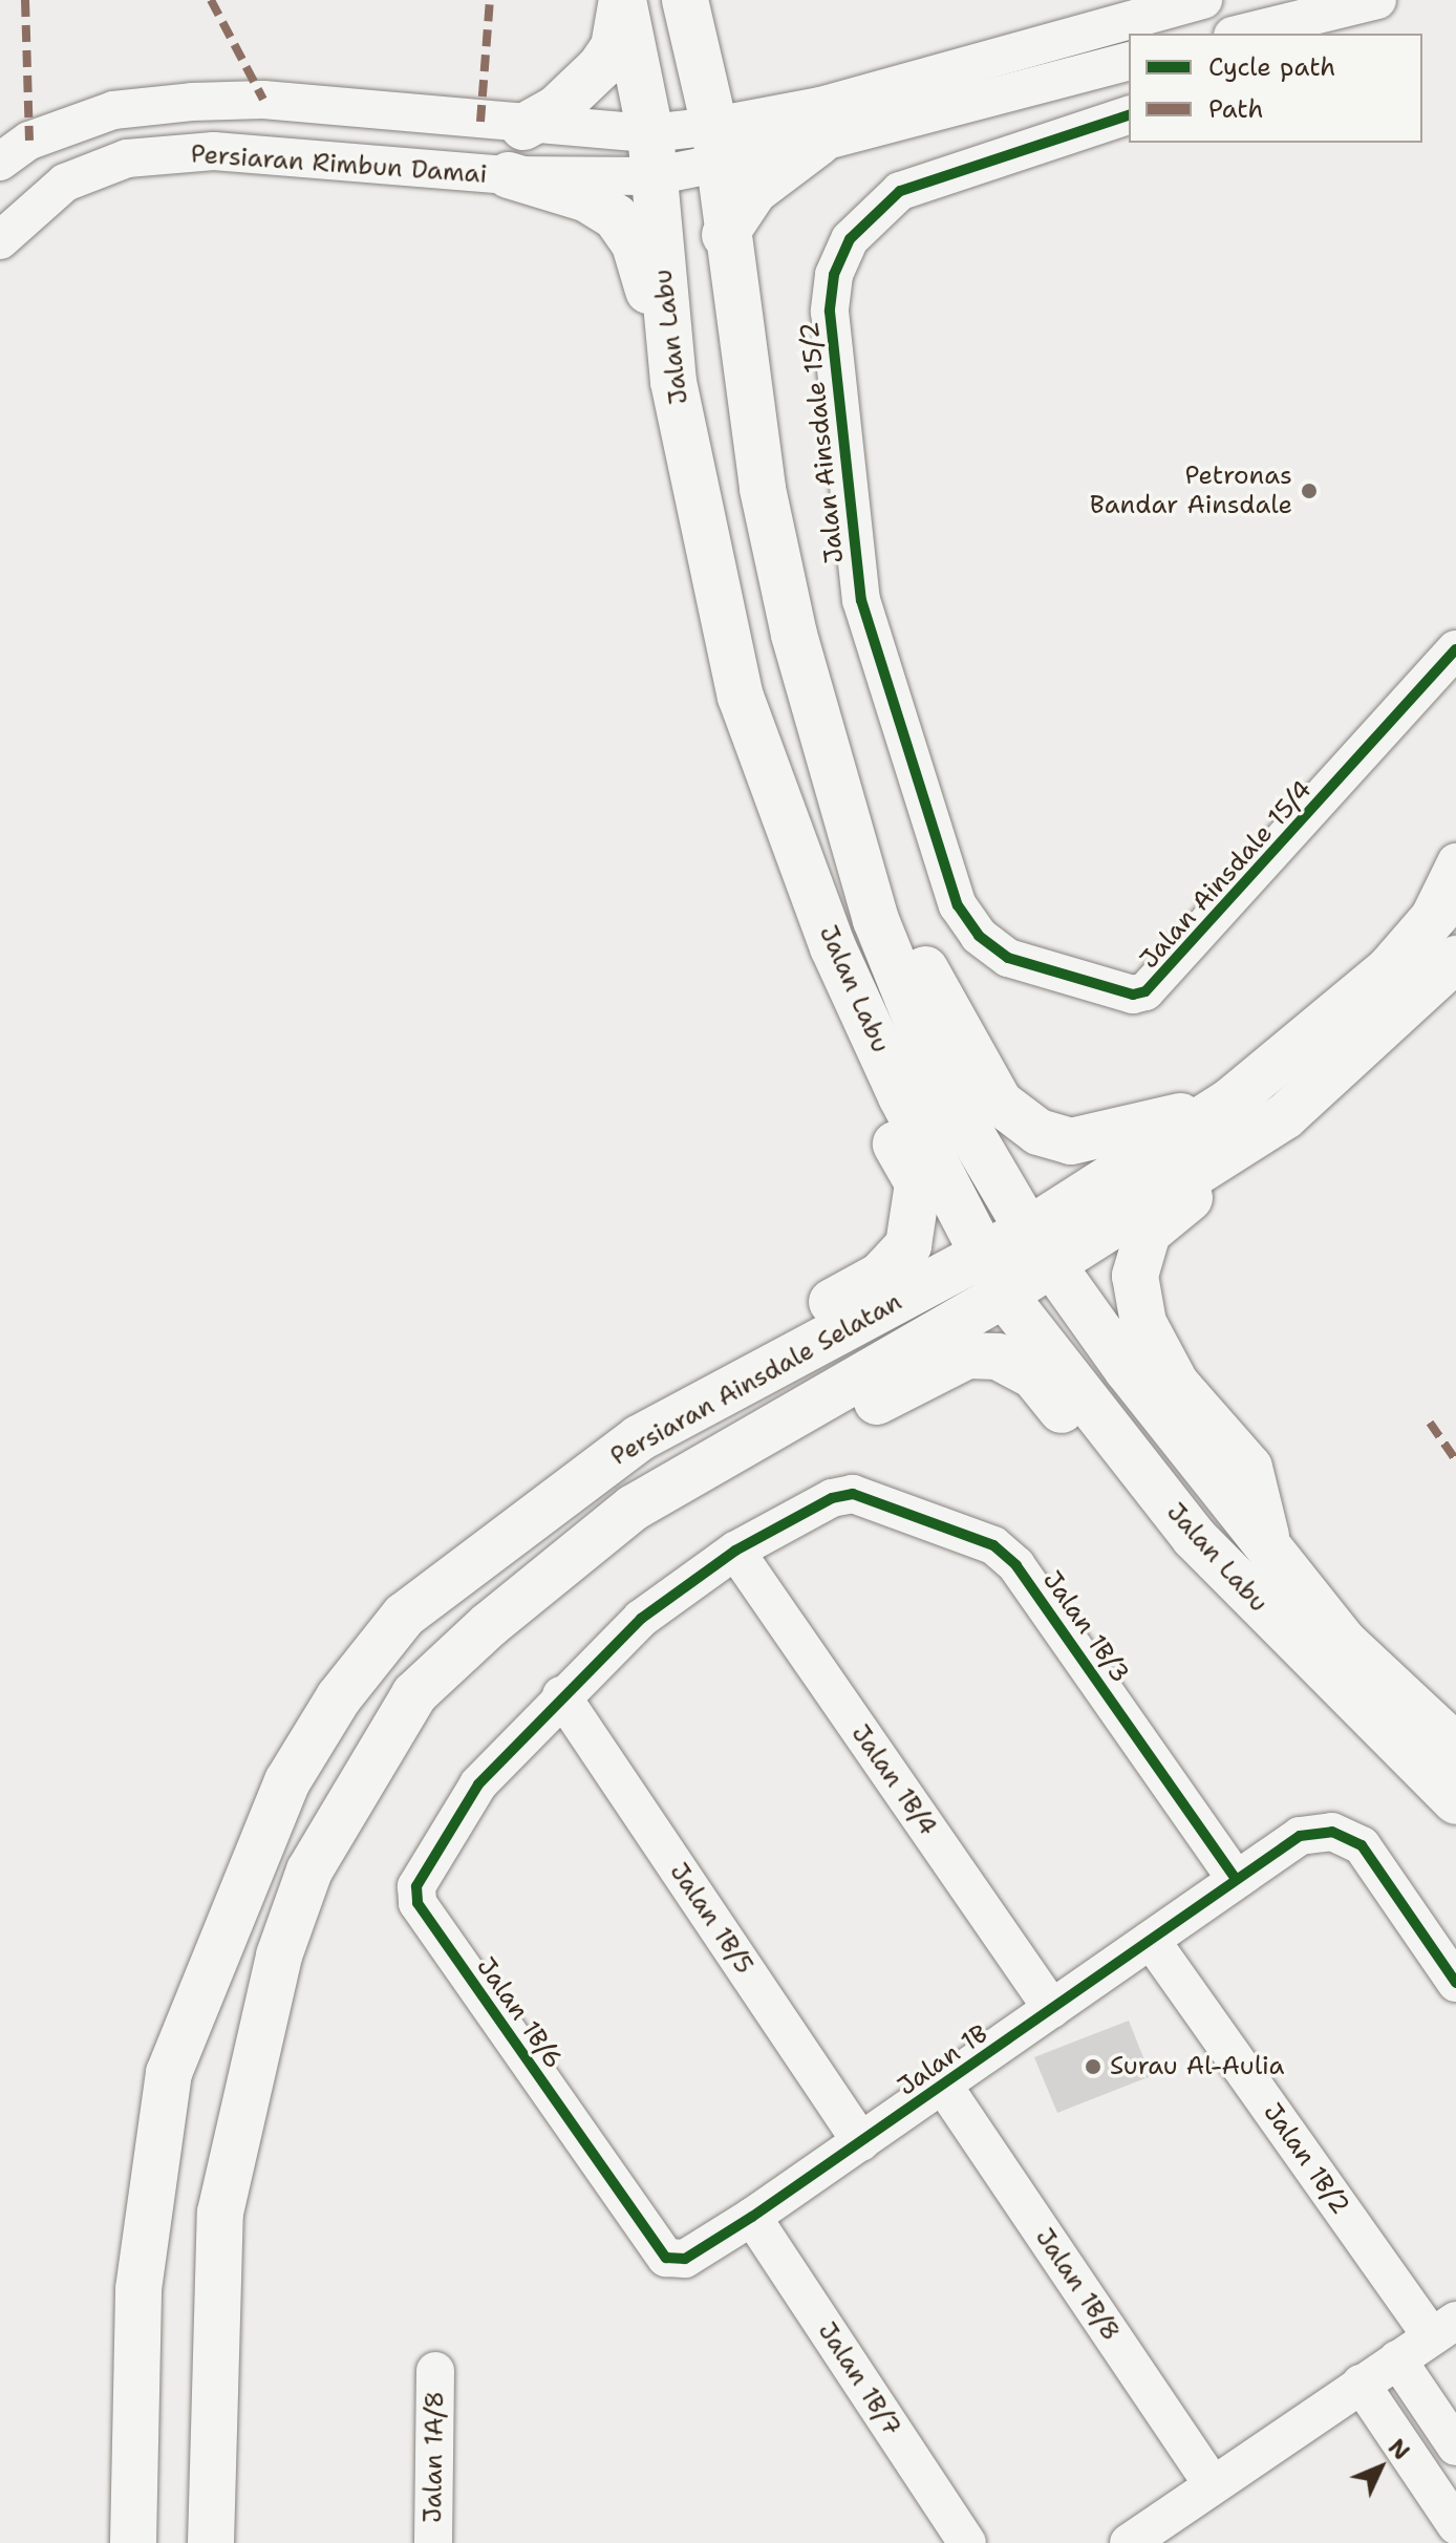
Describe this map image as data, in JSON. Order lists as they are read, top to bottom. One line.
{"streets":{"main road":["Jalan Labu","Persiaran Ainsdale Selatan"],"street":["Persiaran Rimbun Damai","Jalan Ainsdale 15/2","Jalan Ainsdale 15/4","Jalan 1B/3","Jalan 1B/4","Jalan 1B/5","Jalan 1B/6","Jalan 1B","Jalan 1B/2","Jalan 1B/8","Jalan 1B/7","Jalan 1A/8"]},"crossings":[["Persiaran Rimbun Damai","Jalan Labu"],["Jalan Labu","Persiaran Ainsdale Selatan"],["Jalan Ainsdale 15/2","Jalan Ainsdale 15/4"],["Jalan 1B/3","Jalan 1B/6"],["Jalan 1B/3","Jalan 1B"],["Jalan 1B/4","Jalan 1B/6"],["Jalan 1B/4","Jalan 1B"],["Jalan 1B/5","Jalan 1B/6"],["Jalan 1B/5","Jalan 1B"],["Jalan 1B/6","Jalan 1B"],["Jalan 1B","Jalan 1B/2"],["Jalan 1B","Jalan 1B/8"],["Jalan 1B","Jalan 1B/7"]],"places":["Petronas Bandar Ainsdale","Surau Al-Aulia"],"legend":["Cycle path","Path"],"north":"top right"}
